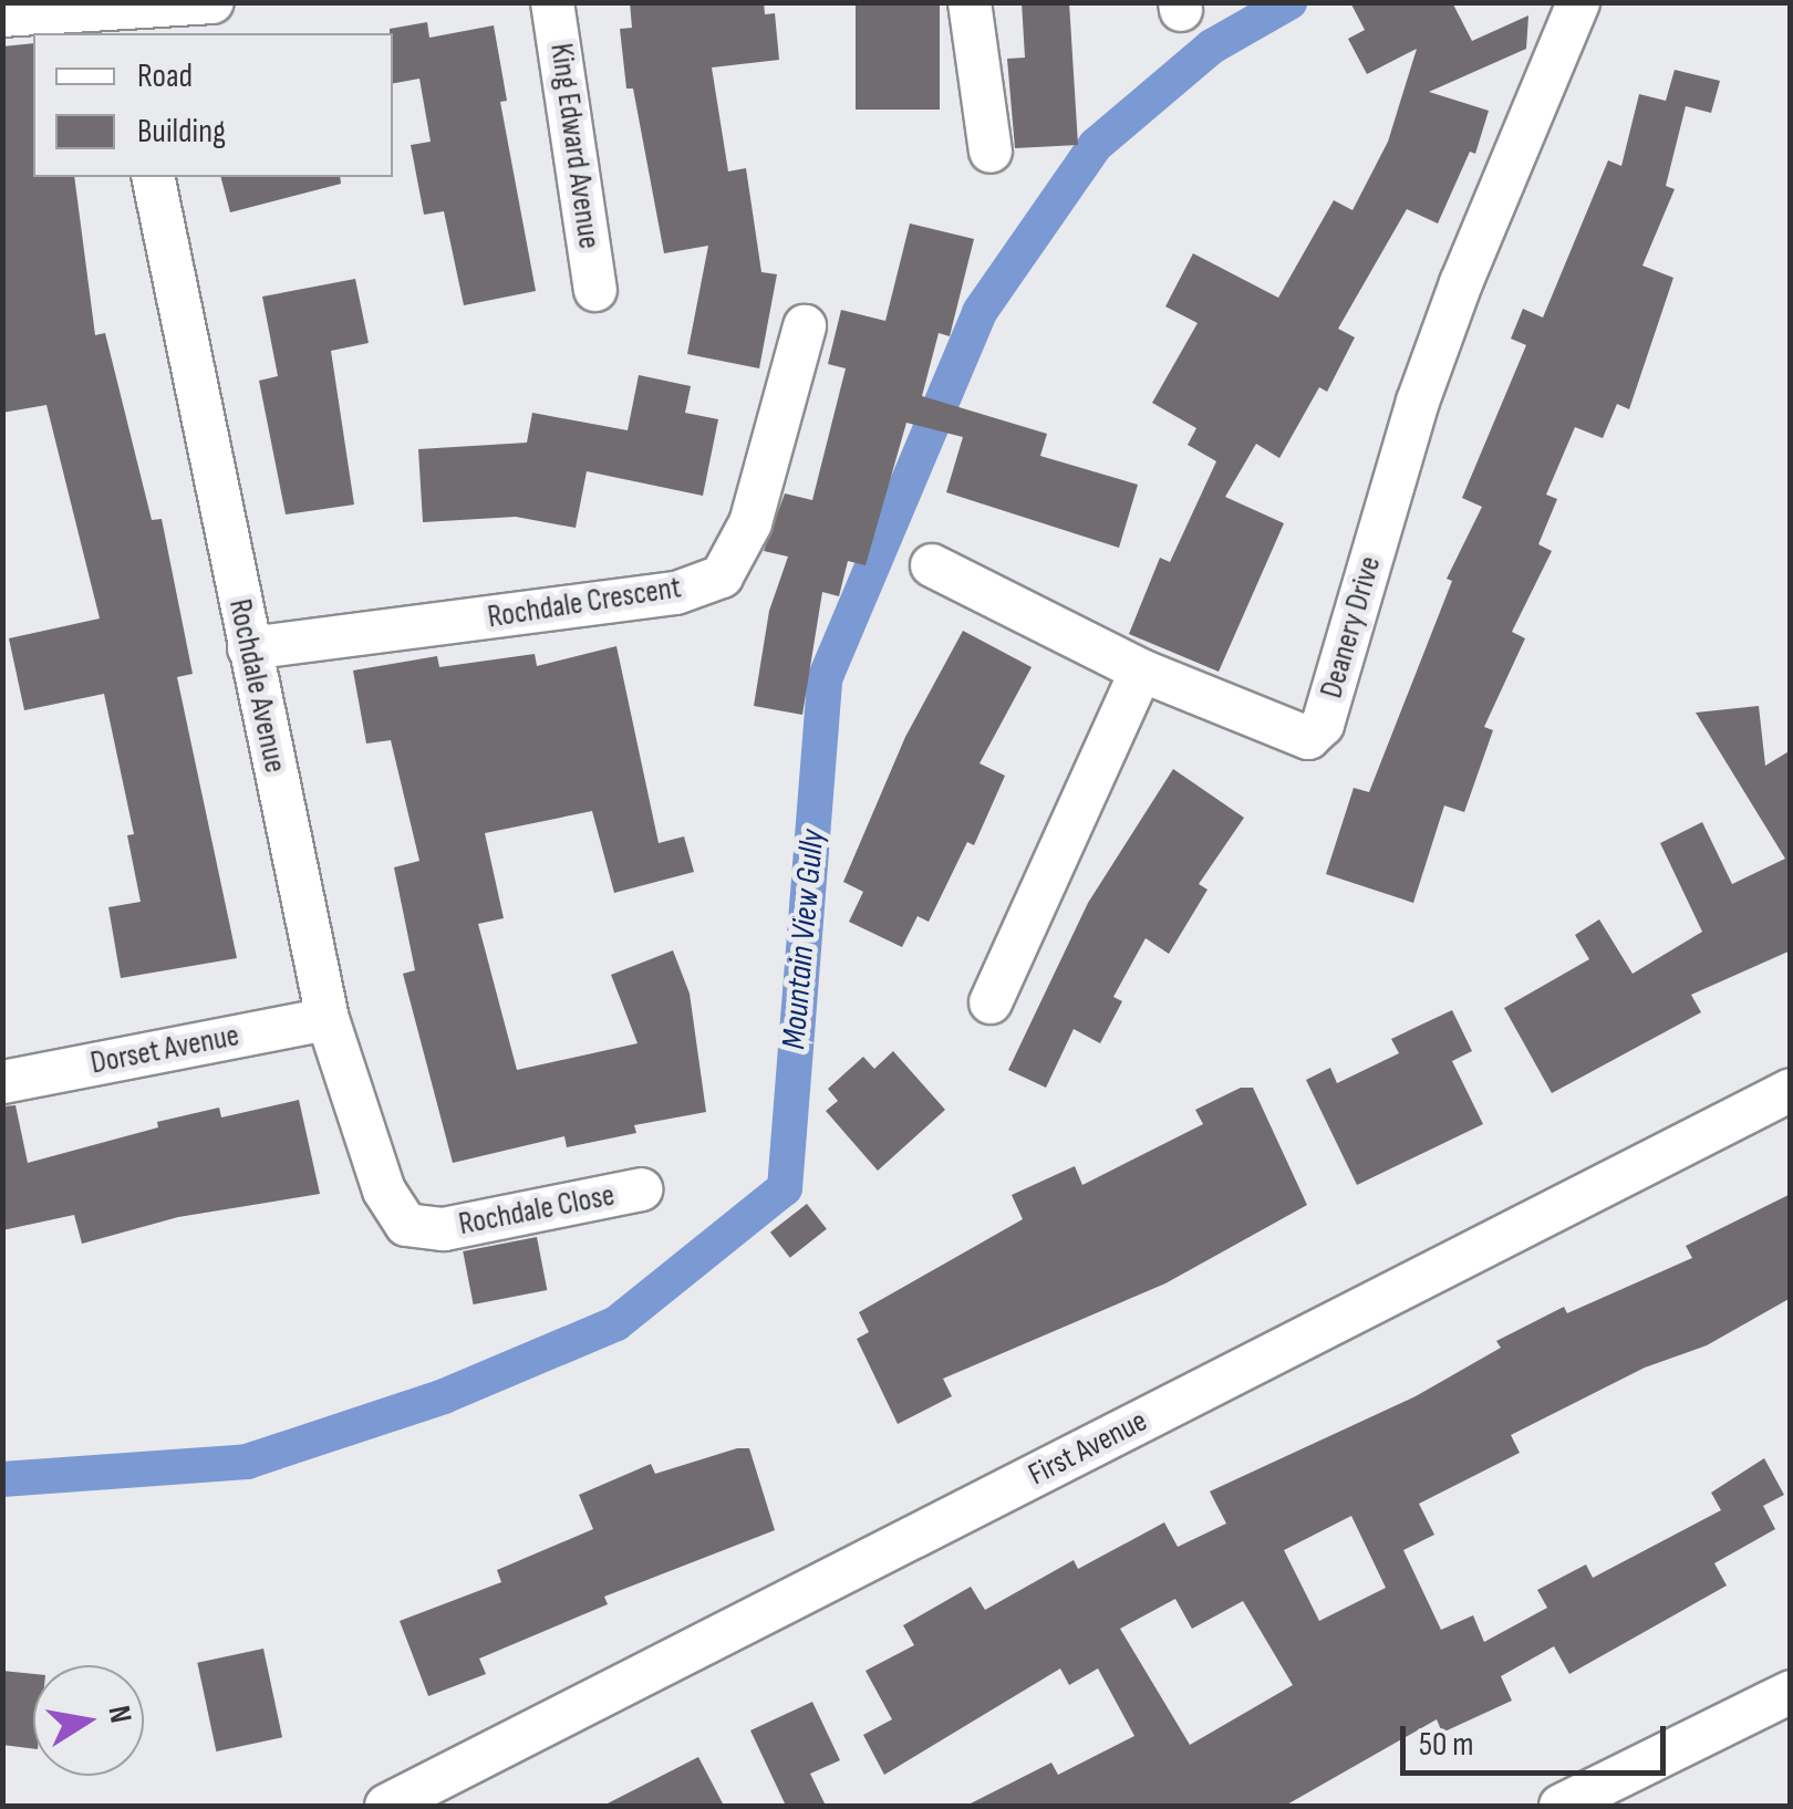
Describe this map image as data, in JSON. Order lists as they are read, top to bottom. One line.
{"streets":{"street":["King Edward Avenue","Rochdale Crescent","Deanery Drive","Rochdale Avenue","Dorset Avenue","Rochdale Close","First Avenue"]},"crossings":[["Rochdale Crescent","Rochdale Avenue"],["Rochdale Avenue","Dorset Avenue"],["Rochdale Avenue","Rochdale Close"]],"water":["Mountain View Gully"],"legend":["Road","Building"],"scale_bar":"50 m","north":"right"}
